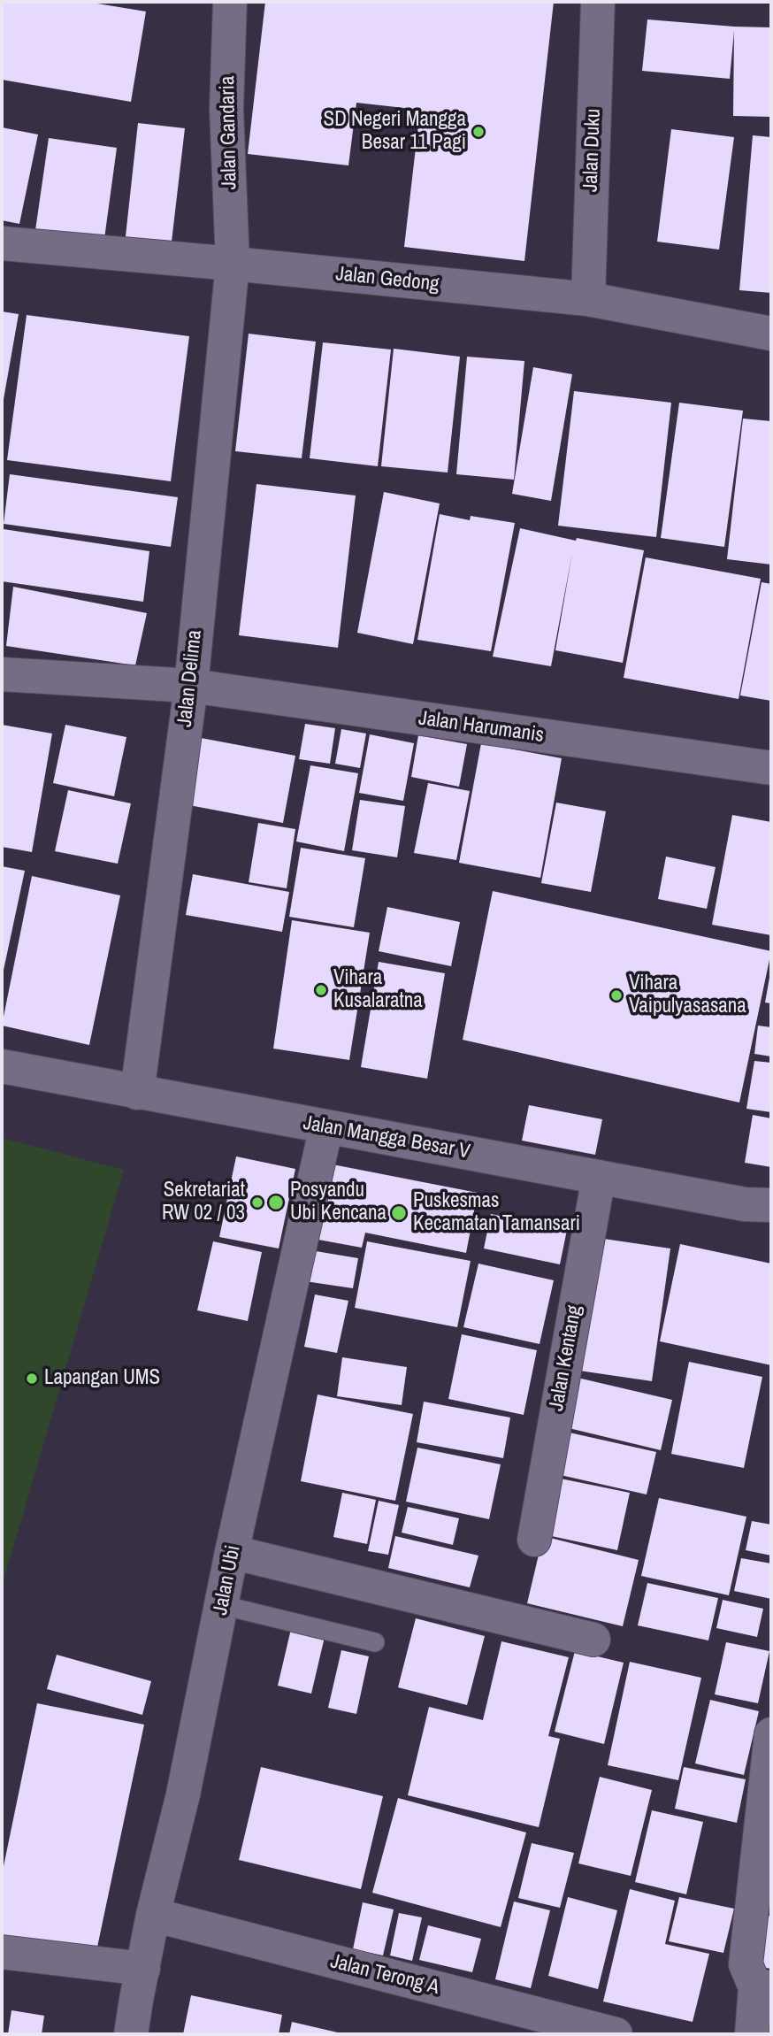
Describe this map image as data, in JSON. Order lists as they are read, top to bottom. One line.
{"streets":{"street":["Jalan Gandaria","Jalan Duku","Jalan Gedong","Jalan Delima","Jalan Harumanis","Jalan Mangga Besar V","Jalan Kentang","Jalan Ubi","Jalan Terong A"]},"crossings":[["Jalan Gandaria","Jalan Gedong"],["Jalan Gandaria","Jalan Delima"],["Jalan Duku","Jalan Gedong"],["Jalan Gedong","Jalan Delima"],["Jalan Delima","Jalan Harumanis"],["Jalan Delima","Jalan Mangga Besar V"],["Jalan Mangga Besar V","Jalan Kentang"],["Jalan Mangga Besar V","Jalan Ubi"],["Jalan Ubi","Jalan Terong A"]],"places":["SD Negeri Mangga Besar 11 Pagi","Vihara Kusalaratna","Vihara Vaipulyasasana","Sekretariat RW 02 / 03","Posyandu Ubi Kencana","Puskesmas Kecamatan Tamansari","Lapangan UMS"]}
